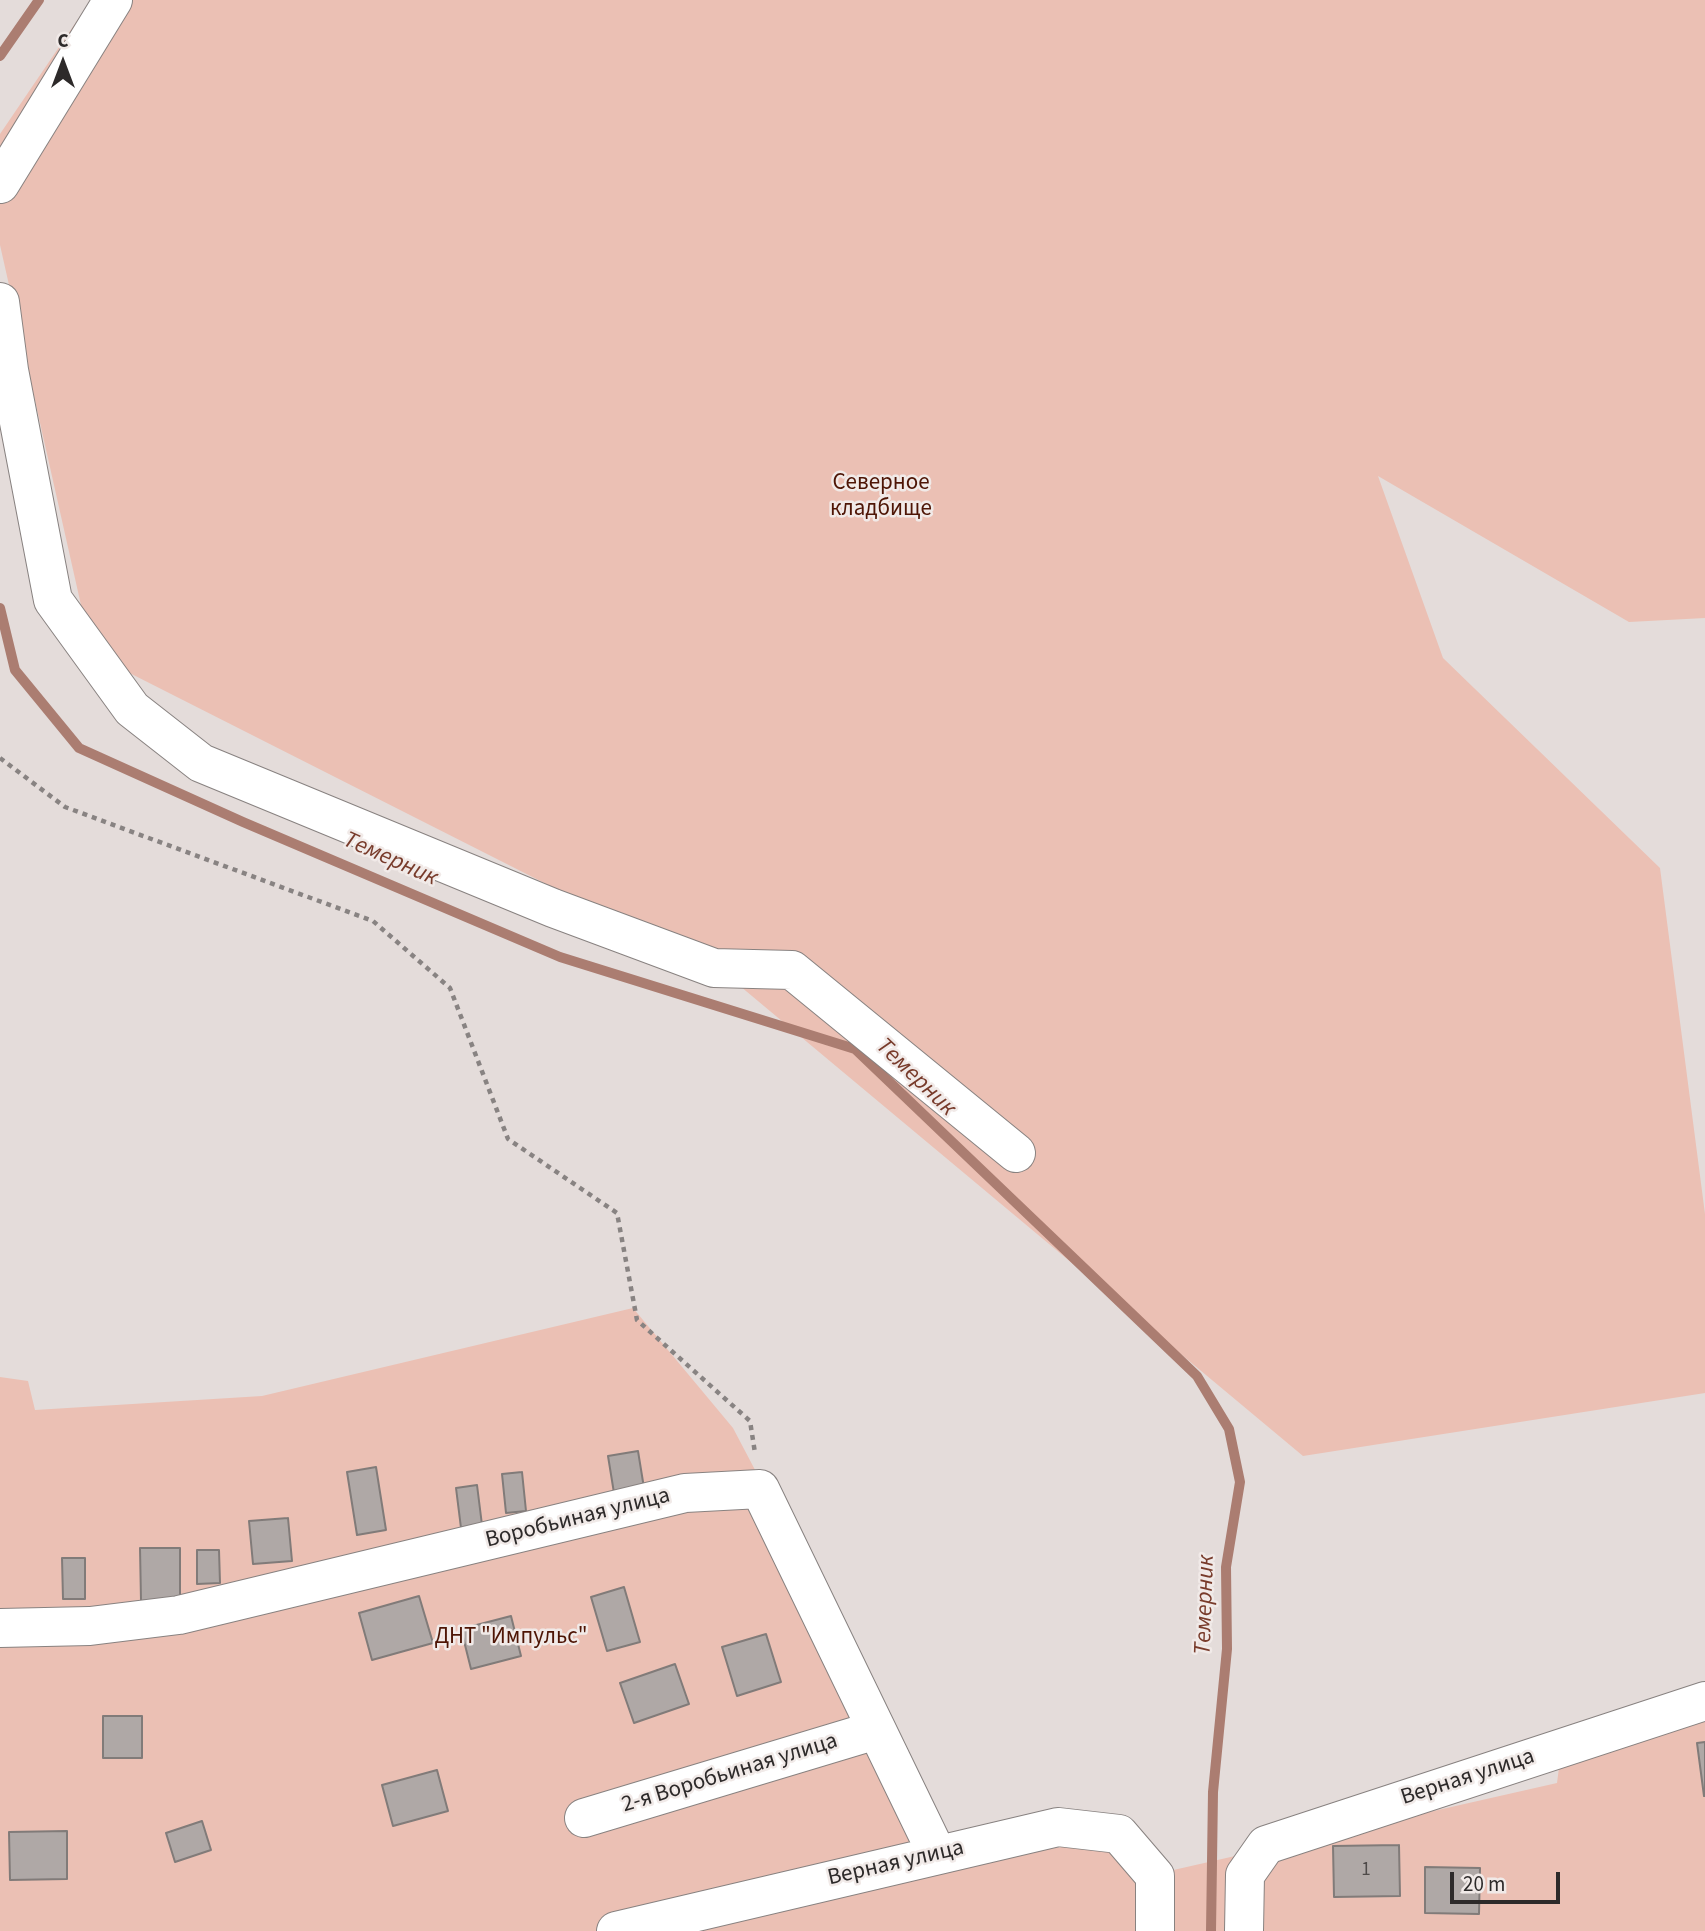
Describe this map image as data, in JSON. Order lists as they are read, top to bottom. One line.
{"streets":{"street":["Воробьиная улица","2-я Воробьиная улица","Верная улица"]},"water":["Темерник"],"parks":["Северное кладбище","ДНТ \"Импульс\""],"house_numbers":["1"],"scale_bar":"20 m","north":"top"}
